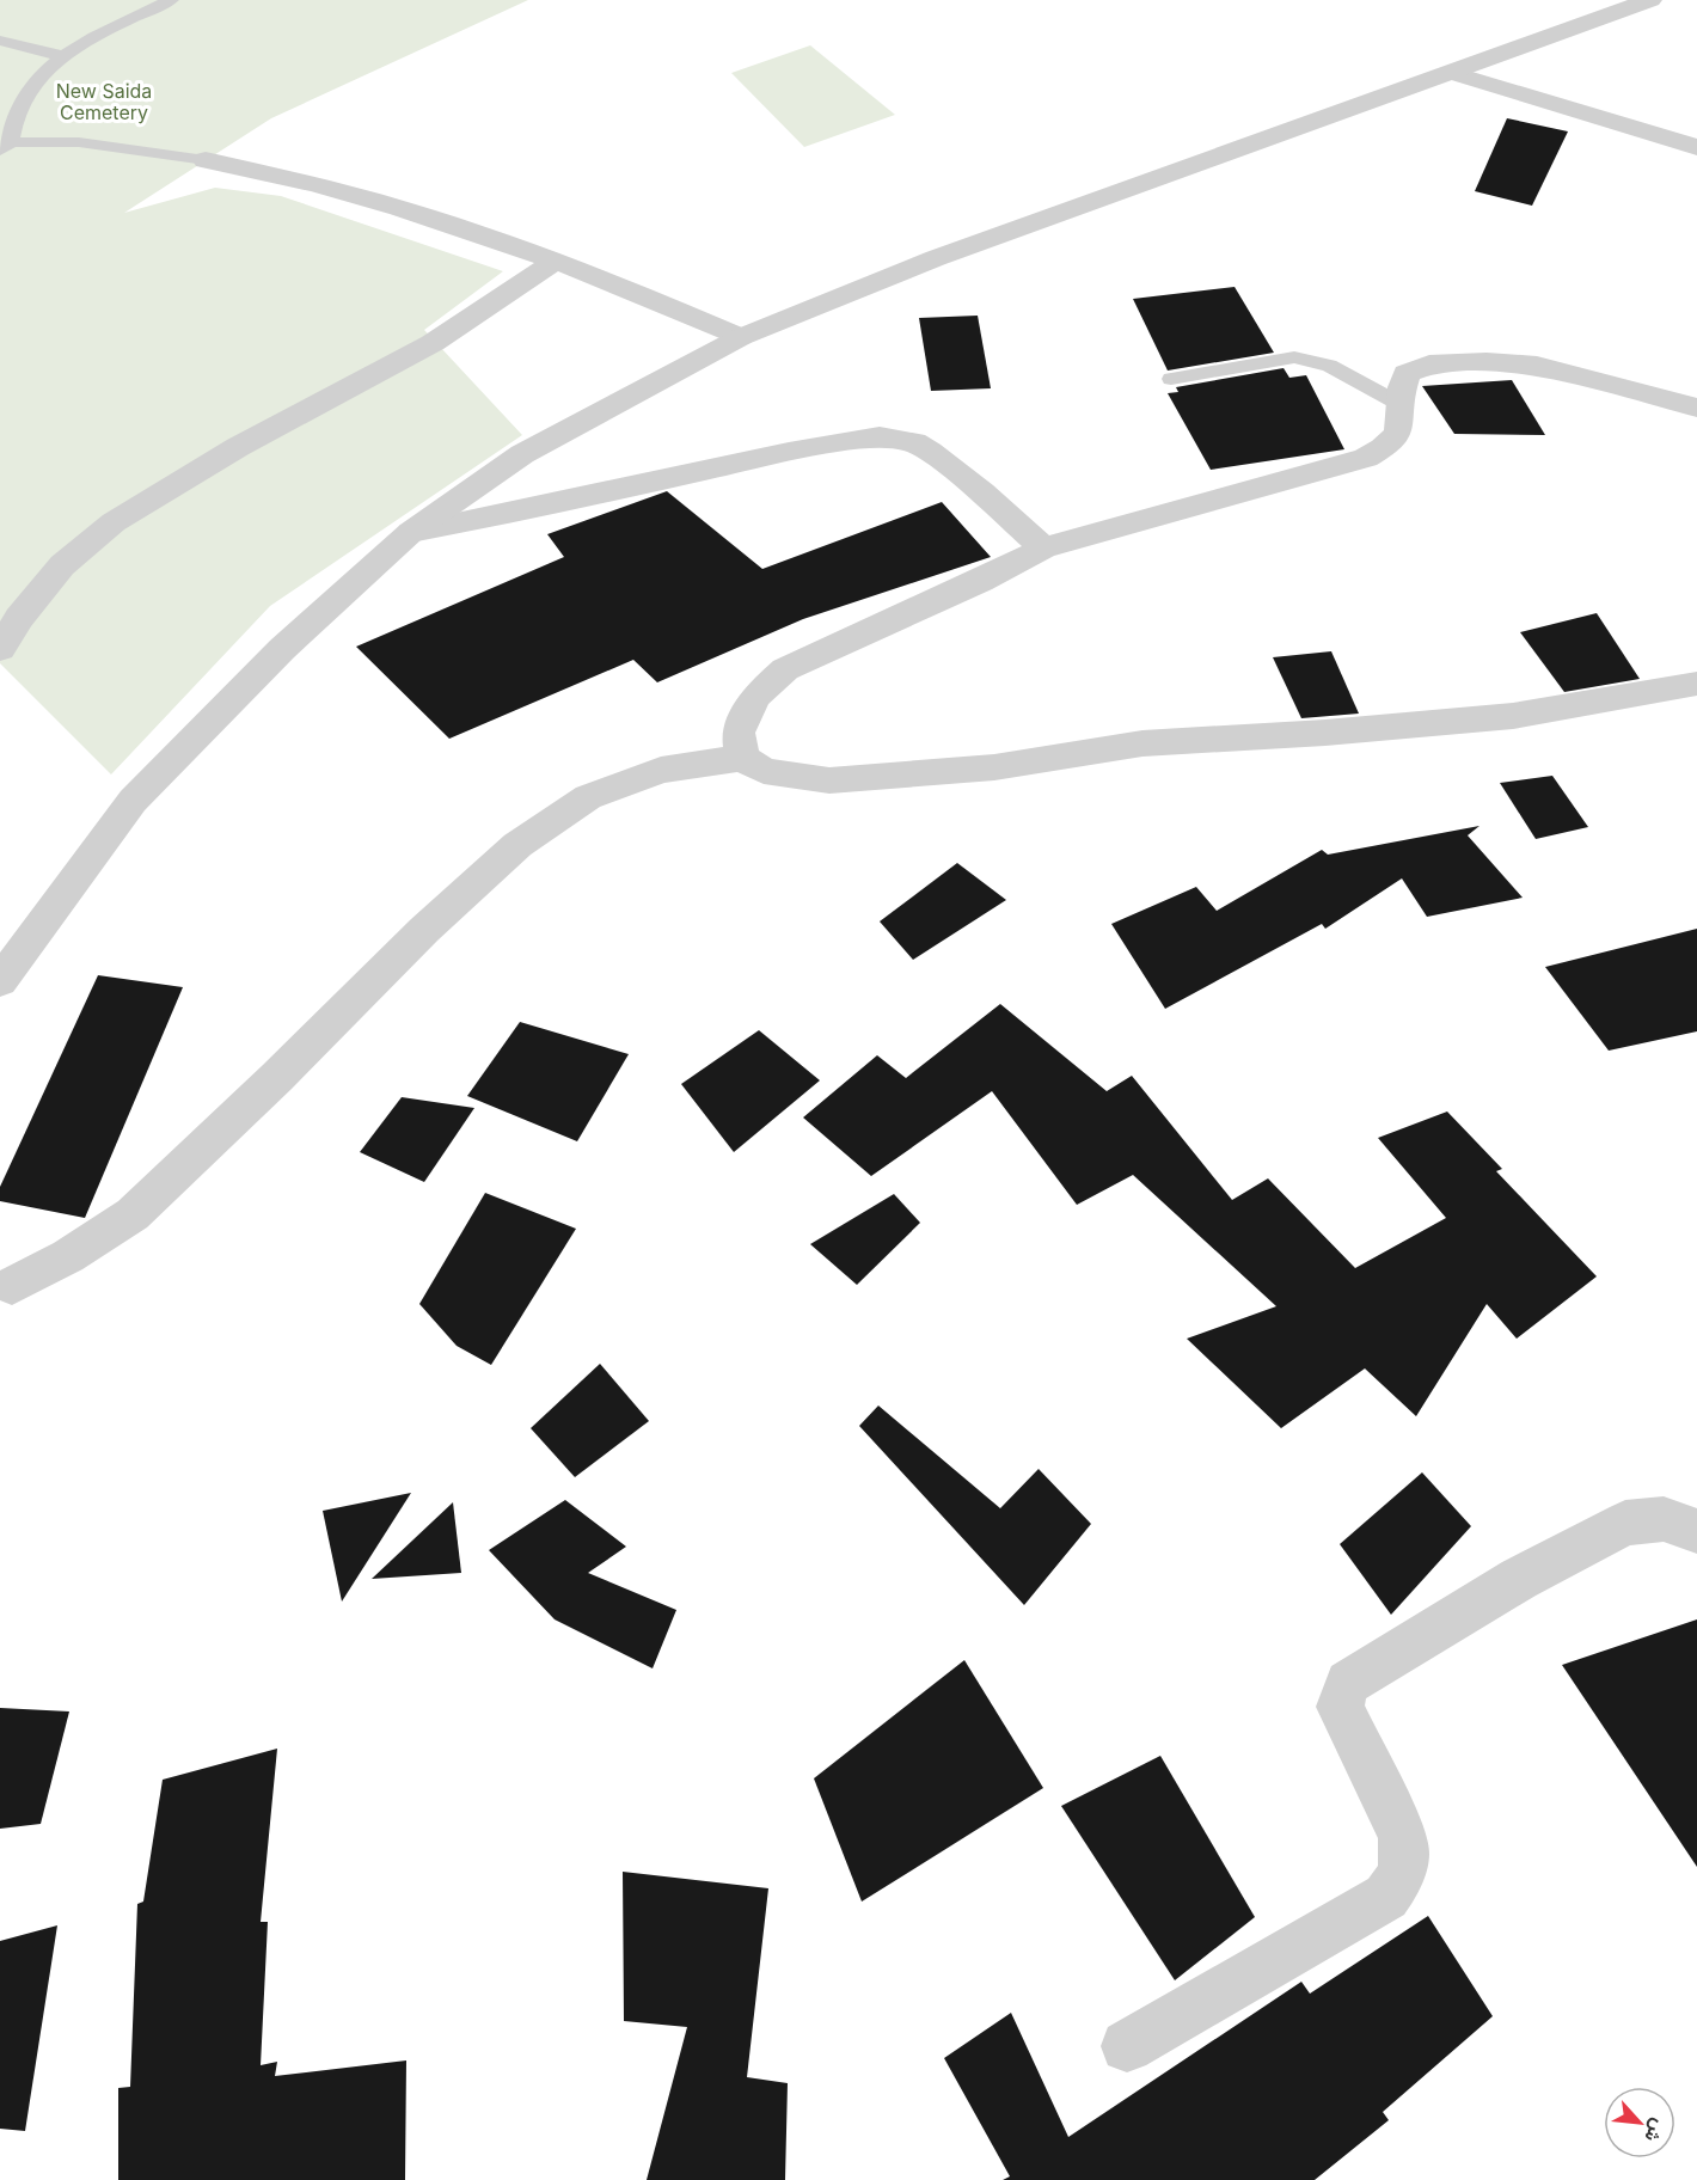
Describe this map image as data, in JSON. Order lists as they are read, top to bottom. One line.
{"parks":["New Saida Cemetery"],"north":"bottom right"}
